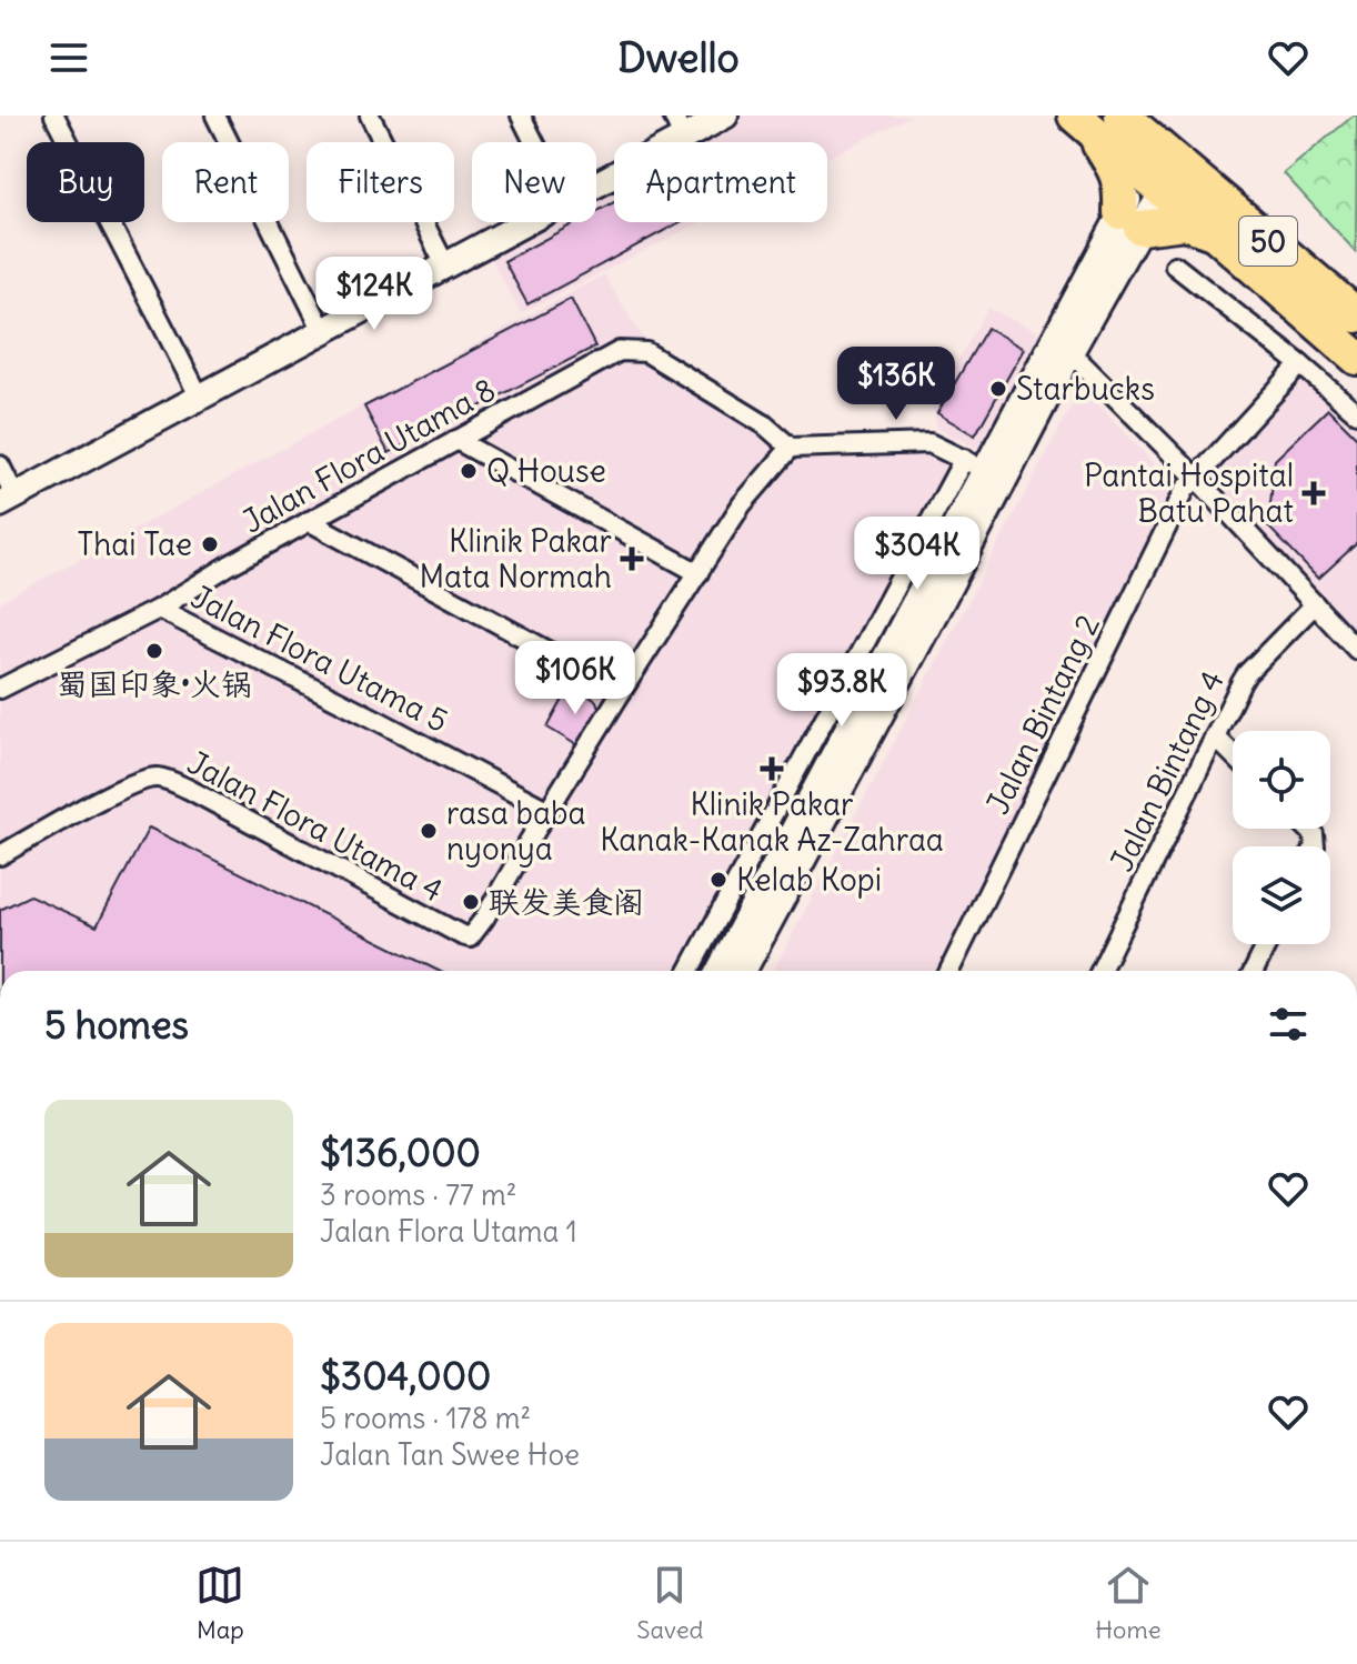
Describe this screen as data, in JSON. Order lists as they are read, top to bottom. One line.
{"streets":{"highway":["50"],"street":["Jalan Flora Utama 8","Jalan Flora Utama 5","Jalan Bintang 2","Jalan Bintang 4","Jalan Flora Utama 4"]},"crossings":[["Jalan Flora Utama 8","Jalan Flora Utama 5"],["Jalan Flora Utama 5","Jalan Flora Utama 4"]],"places":{"other":["Starbucks","Q House","Thai Tae","蜀国印象•火锅","rasa baba nyonya","Kelab Kopi","联发美食阁"],"health":["Pantai Hospital Batu Pahat","Klinik Pakar Mata Normah","Klinik Pakar Kanak-Kanak Az-Zahraa"]},"page":{"header":"Dwello","chip":["Buy","Rent","Filters","New","Apartment"],"price":["$124K","$136K","$304K","$106K","$93.8K"],"heading":"5 homes","list":[{"name":"$136,000","note":"3 rooms · 77 m² · Jalan Flora Utama 1"},{"name":"$304,000","note":"5 rooms · 178 m² · Jalan Tan Swee Hoe"}],"tabs":["Map","Saved","Home"]}}
